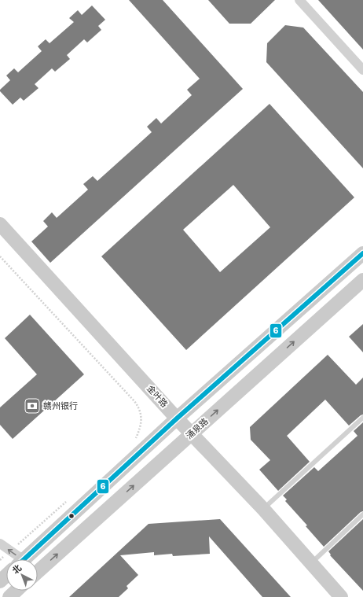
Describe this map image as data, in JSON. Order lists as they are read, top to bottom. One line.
{"streets":{"main road":["金叶路","涌泉路"]},"crossings":[["金叶路","涌泉路"]],"places":{"bank":["赣州银行"]},"lines":["transit line 6"],"north":"top left"}
